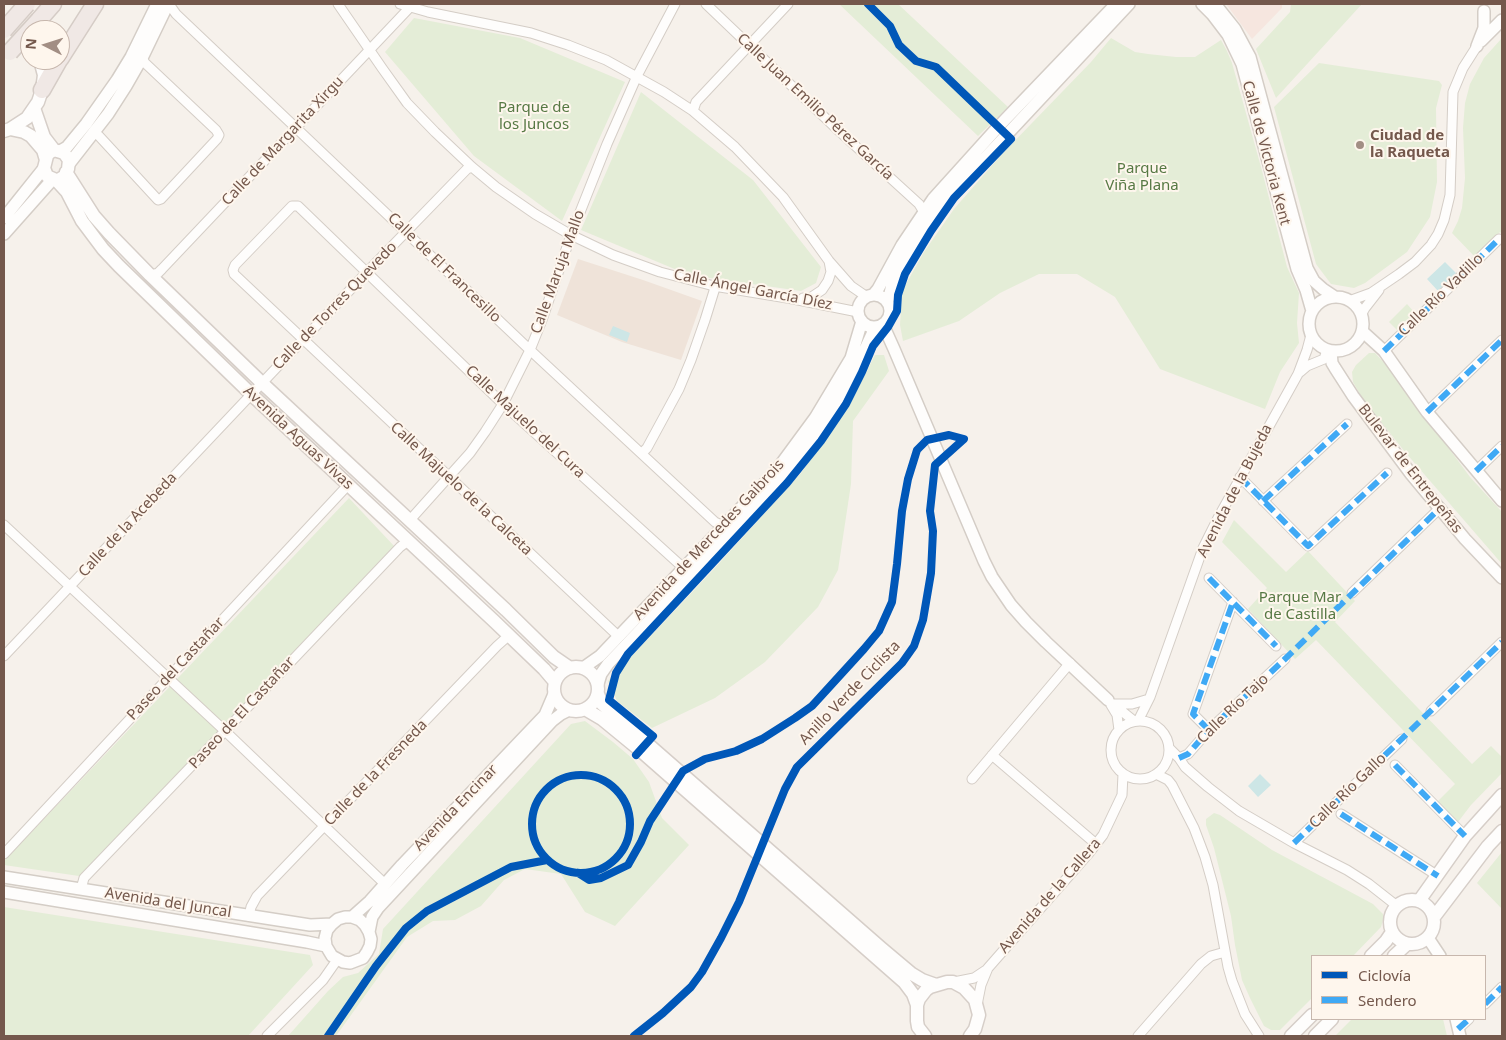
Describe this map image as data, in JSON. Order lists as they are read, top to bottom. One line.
{"streets":{"main road":["Avenida Aguas Vivas"],"street":["Calle Juan Emilio Pérez García","Calle de Margarita Xirgu","Calle de Victoria Kent","Calle de El Francesillo","Calle Maruja Mallo","Calle Ángel García Díez","Calle Río Vadillo","Calle de Torres Quevedo","Calle Majuelo del Cura","Bulevar de Entrepeñas","Calle Majuelo de la Calceta","Avenida de la Bujeda","Calle de la Acebeda","Avenida de Mercedes Gaibrois","Paseo del Castañar","Calle Río Tajo","Paseo de El Castañar","Calle de la Fresneda","Calle Río Gallo","Avenida Encinar","Avenida de la Callera","Avenida del Juncal"],"cycle path":["Anillo Verde Ciclista"]},"crossings":[["Calle de Margarita Xirgu","Calle de El Francesillo"],["Calle de Margarita Xirgu","Calle Ángel García Díez"],["Calle de Margarita Xirgu","Avenida Aguas Vivas"],["Calle de Victoria Kent","Bulevar de Entrepeñas"],["Calle de Victoria Kent","Avenida de la Bujeda"],["Calle de El Francesillo","Calle Maruja Mallo"],["Calle de El Francesillo","Calle de Torres Quevedo"],["Calle de El Francesillo","Avenida de Mercedes Gaibrois"],["Calle Maruja Mallo","Calle Ángel García Díez"],["Calle Maruja Mallo","Calle Majuelo del Cura"],["Calle Maruja Mallo","Avenida Aguas Vivas"],["Calle Maruja Mallo","Calle Majuelo de la Calceta"],["Calle Ángel García Díez","Calle de Torres Quevedo"],["Calle Ángel García Díez","Avenida de Mercedes Gaibrois"],["Calle de Torres Quevedo","Calle Majuelo del Cura"],["Calle de Torres Quevedo","Avenida Aguas Vivas"],["Calle de Torres Quevedo","Calle Majuelo de la Calceta"],["Calle de Torres Quevedo","Calle de la Acebeda"],["Calle Majuelo del Cura","Calle Majuelo de la Calceta"],["Calle Majuelo del Cura","Avenida de Mercedes Gaibrois"],["Avenida Aguas Vivas","Calle de la Acebeda"],["Avenida Aguas Vivas","Avenida de Mercedes Gaibrois"],["Avenida Aguas Vivas","Paseo del Castañar"],["Avenida Aguas Vivas","Paseo de El Castañar"],["Avenida Aguas Vivas","Calle de la Fresneda"],["Avenida Aguas Vivas","Avenida Encinar"],["Bulevar de Entrepeñas","Avenida de la Bujeda"],["Calle Majuelo de la Calceta","Avenida de Mercedes Gaibrois"],["Avenida de la Bujeda","Avenida de la Callera"],["Avenida de Mercedes Gaibrois","Avenida Encinar"],["Paseo de El Castañar","Avenida del Juncal"],["Calle de la Fresneda","Avenida del Juncal"],["Avenida Encinar","Avenida del Juncal"]],"parks":["Parque de los Juncos","Parque Viña Plana","Parque Mar de Castilla"],"places":["Ciudad de la Raqueta"],"legend":["Ciclovía","Sendero"],"north":"left"}
